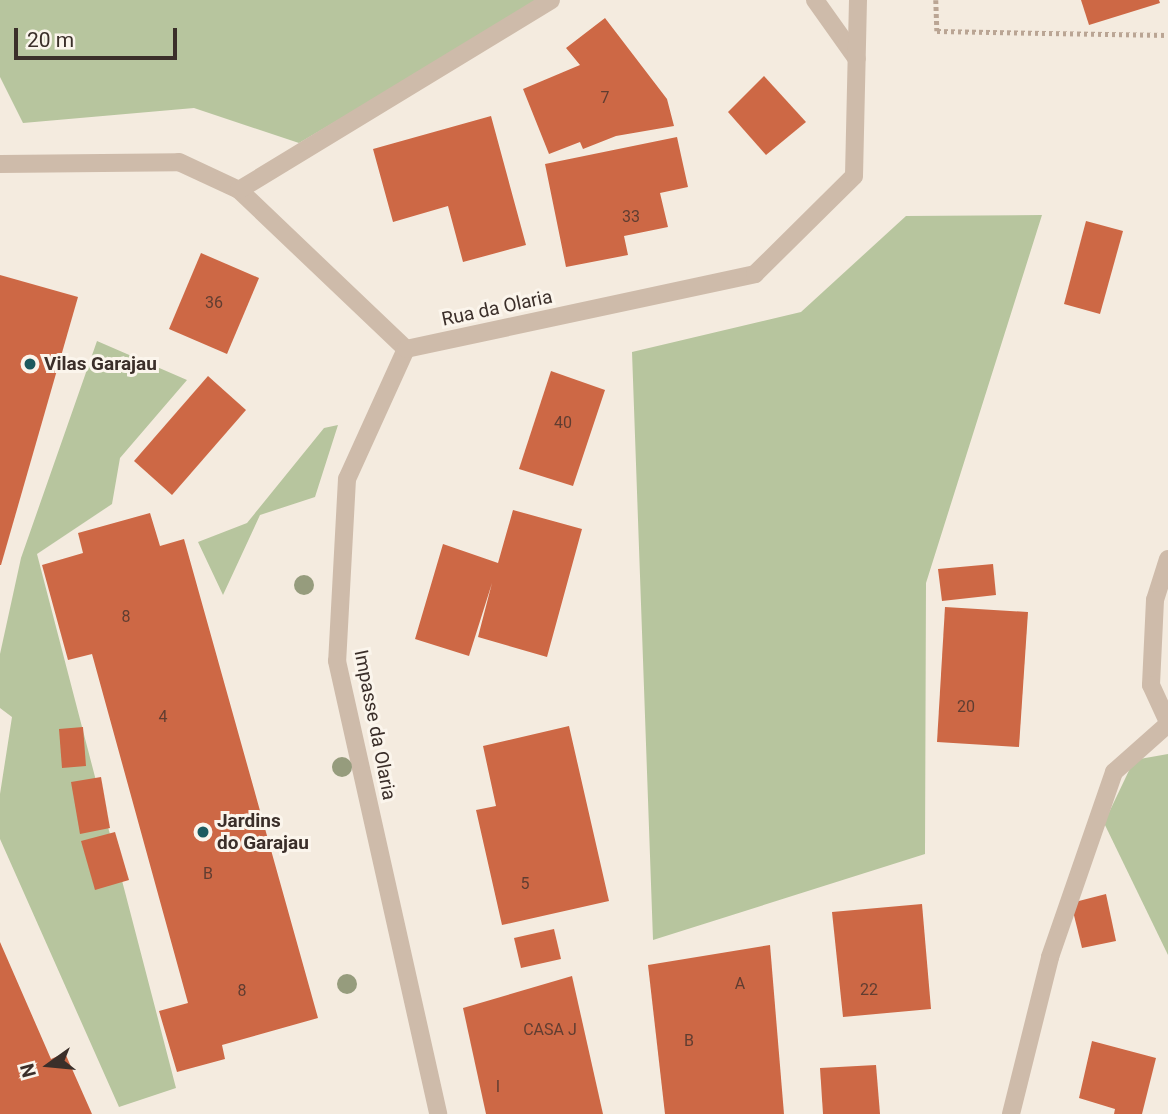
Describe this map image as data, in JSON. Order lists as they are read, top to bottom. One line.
{"streets":{"street":["Rua da Olaria","Impasse da Olaria"]},"crossings":[["Rua da Olaria","Impasse da Olaria"]],"places":["Vilas Garajau","Jardins do Garajau"],"house_numbers":["7","33","36","40","8","20","4","B","5","A","22","8","CASA J","B","I"],"scale_bar":"20 m","north":"left"}
